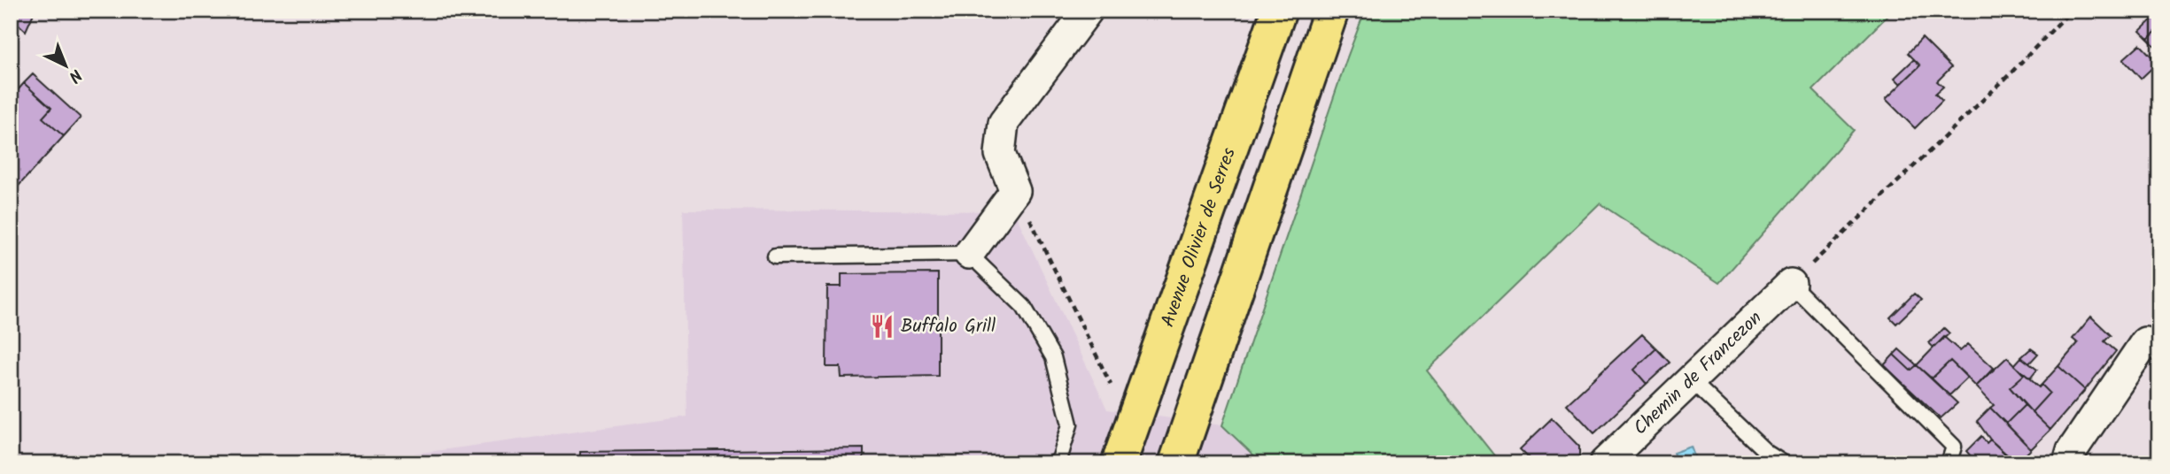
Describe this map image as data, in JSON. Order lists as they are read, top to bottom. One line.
{"streets":{"main road":["Avenue Olivier de Serres"],"street":["Chemin de Francezon"]},"places":{"restaurant":["Buffalo Grill"]},"north":"bottom right"}
